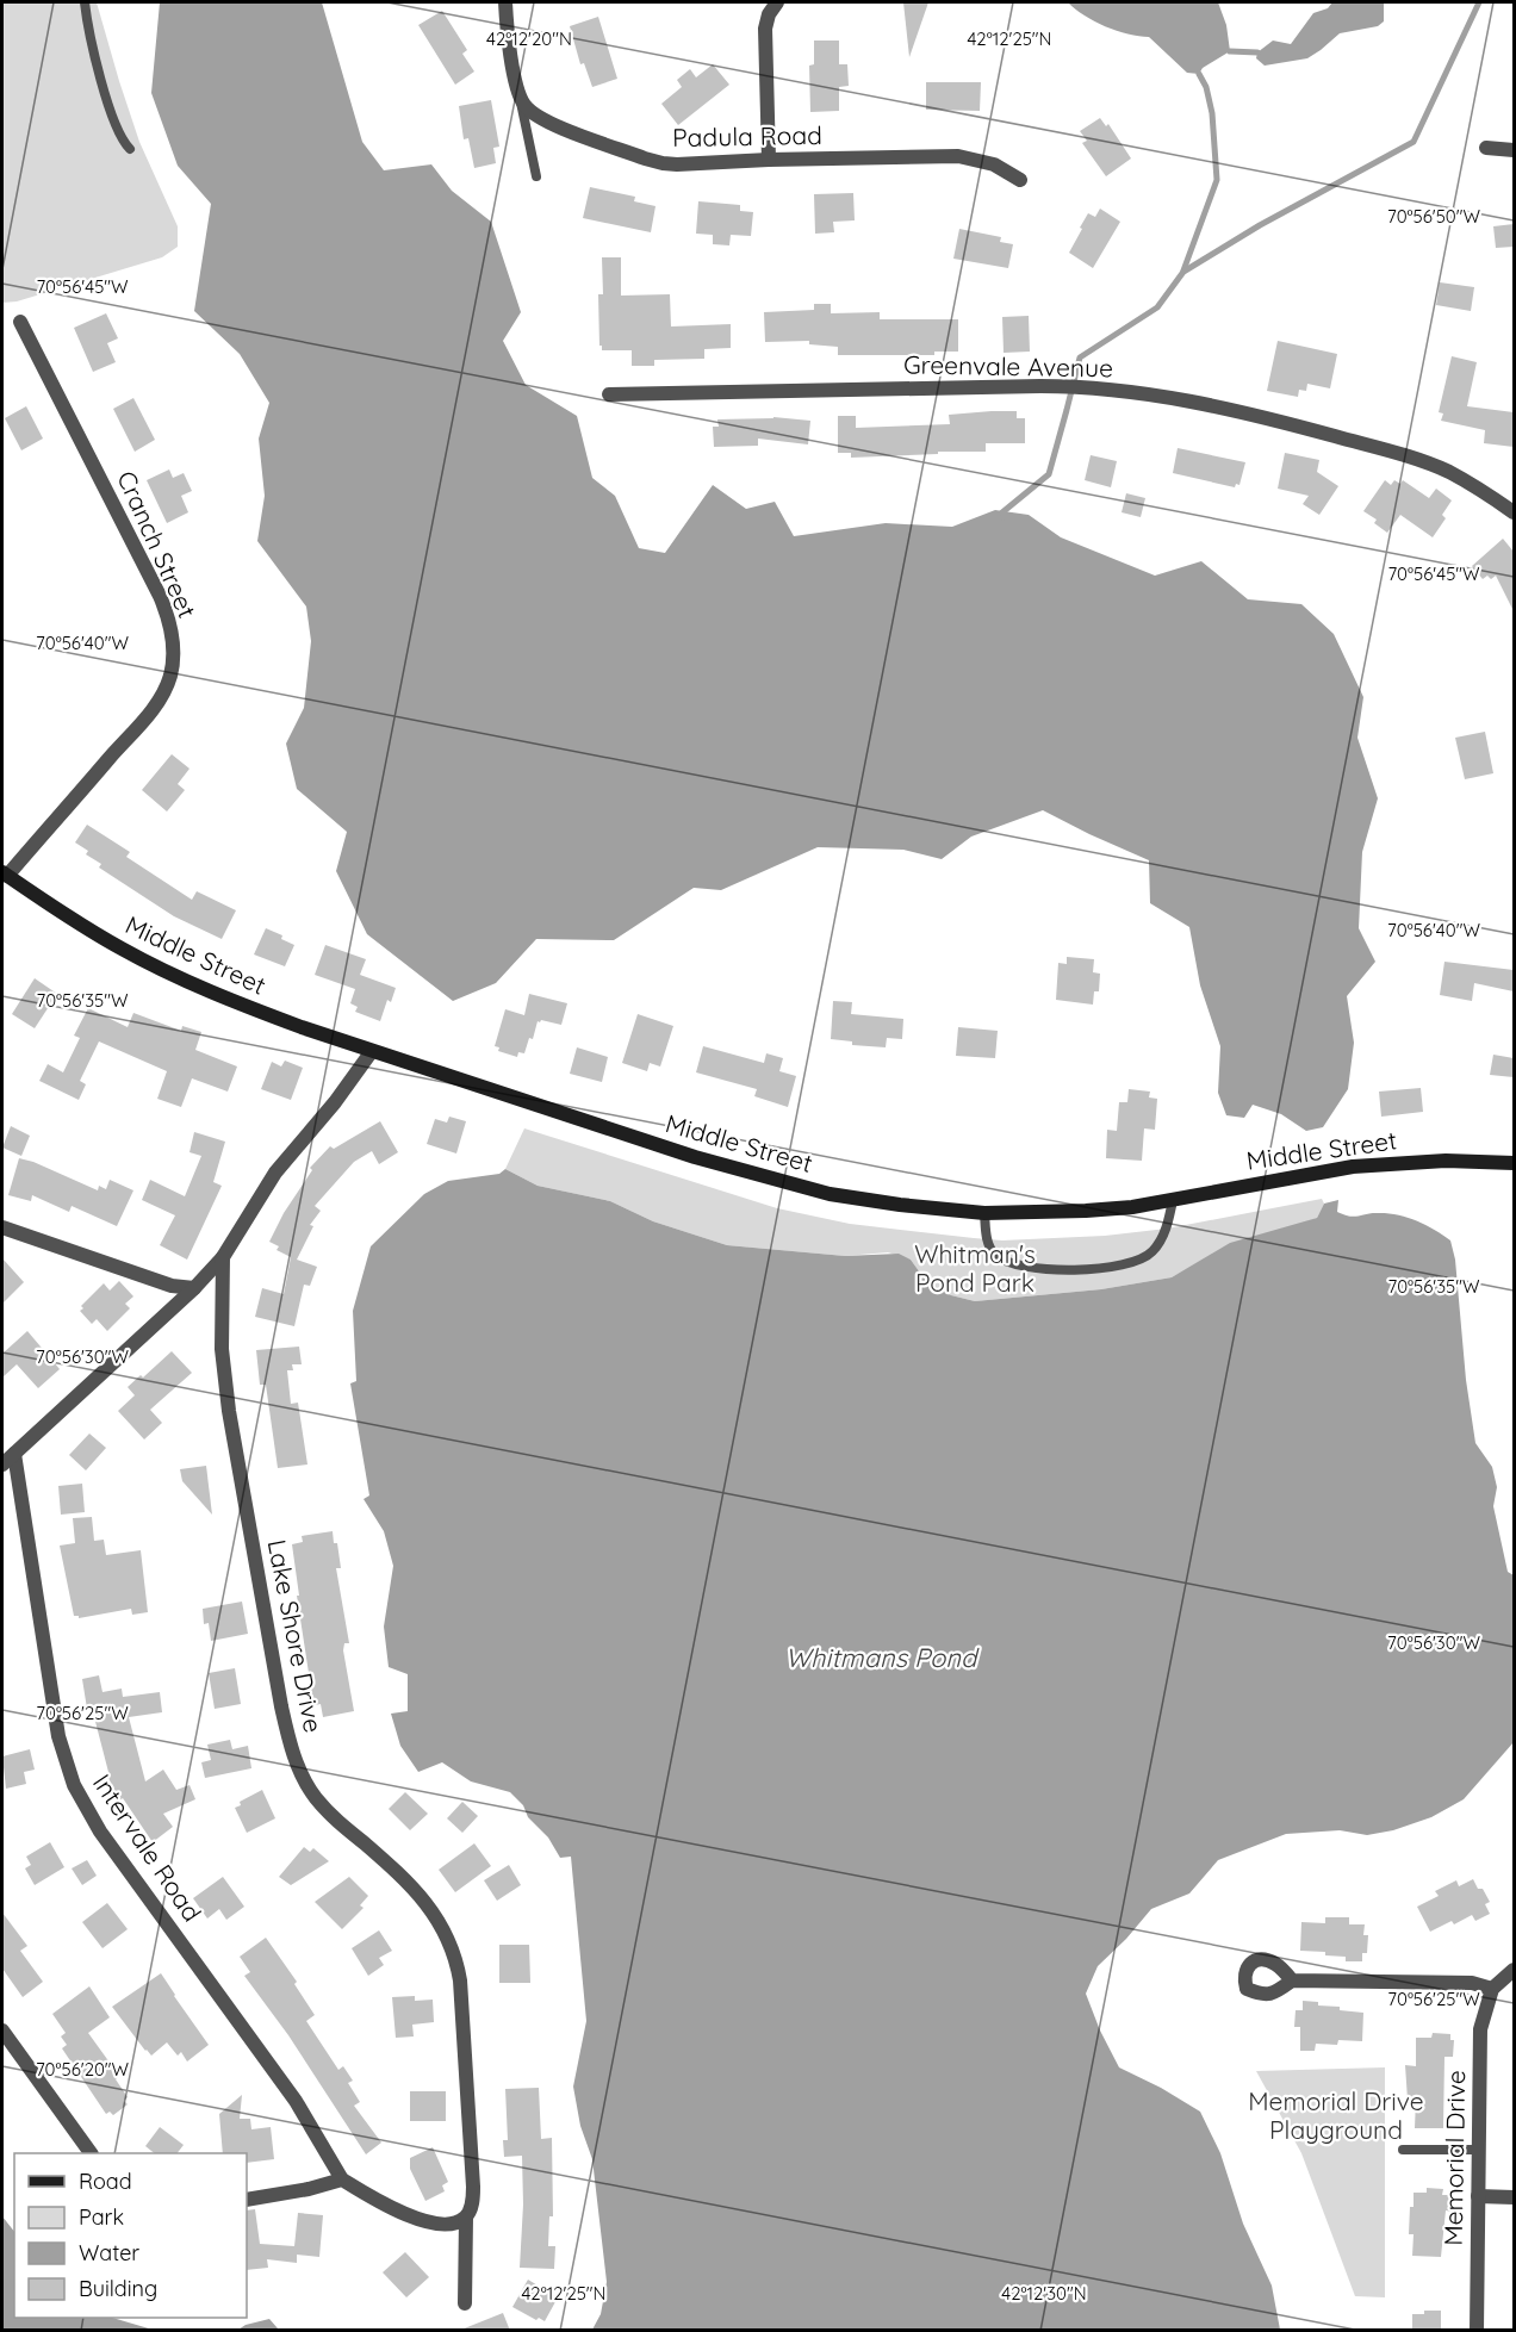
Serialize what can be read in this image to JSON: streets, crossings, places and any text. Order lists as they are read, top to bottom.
{
  "streets": {
    "main road": ["Middle Street"],
    "street": [
      "Padula Road",
      "Greenvale Avenue",
      "Cranch Street",
      "Lake Shore Drive",
      "Intervale Road",
      "Memorial Drive"
    ]
  },
  "crossings": [
    ["Cranch Street", "Middle Street"]
  ],
  "water": ["Whitmans Pond"],
  "parks": ["Whitman's Pond Park", "Memorial Drive Playground"],
  "legend": [
    "Road",
    "Park",
    "Water",
    "Building"
  ],
  "coordinates": [
    "42°12'20\"N",
    "42°12'25\"N",
    "70°56'50\"W",
    "70°56'45\"W",
    "70°56'40\"W",
    "70°56'35\"W",
    "70°56'30\"W",
    "70°56'25\"W",
    "70°56'20\"W",
    "42°12'30\"N"
  ]
}
